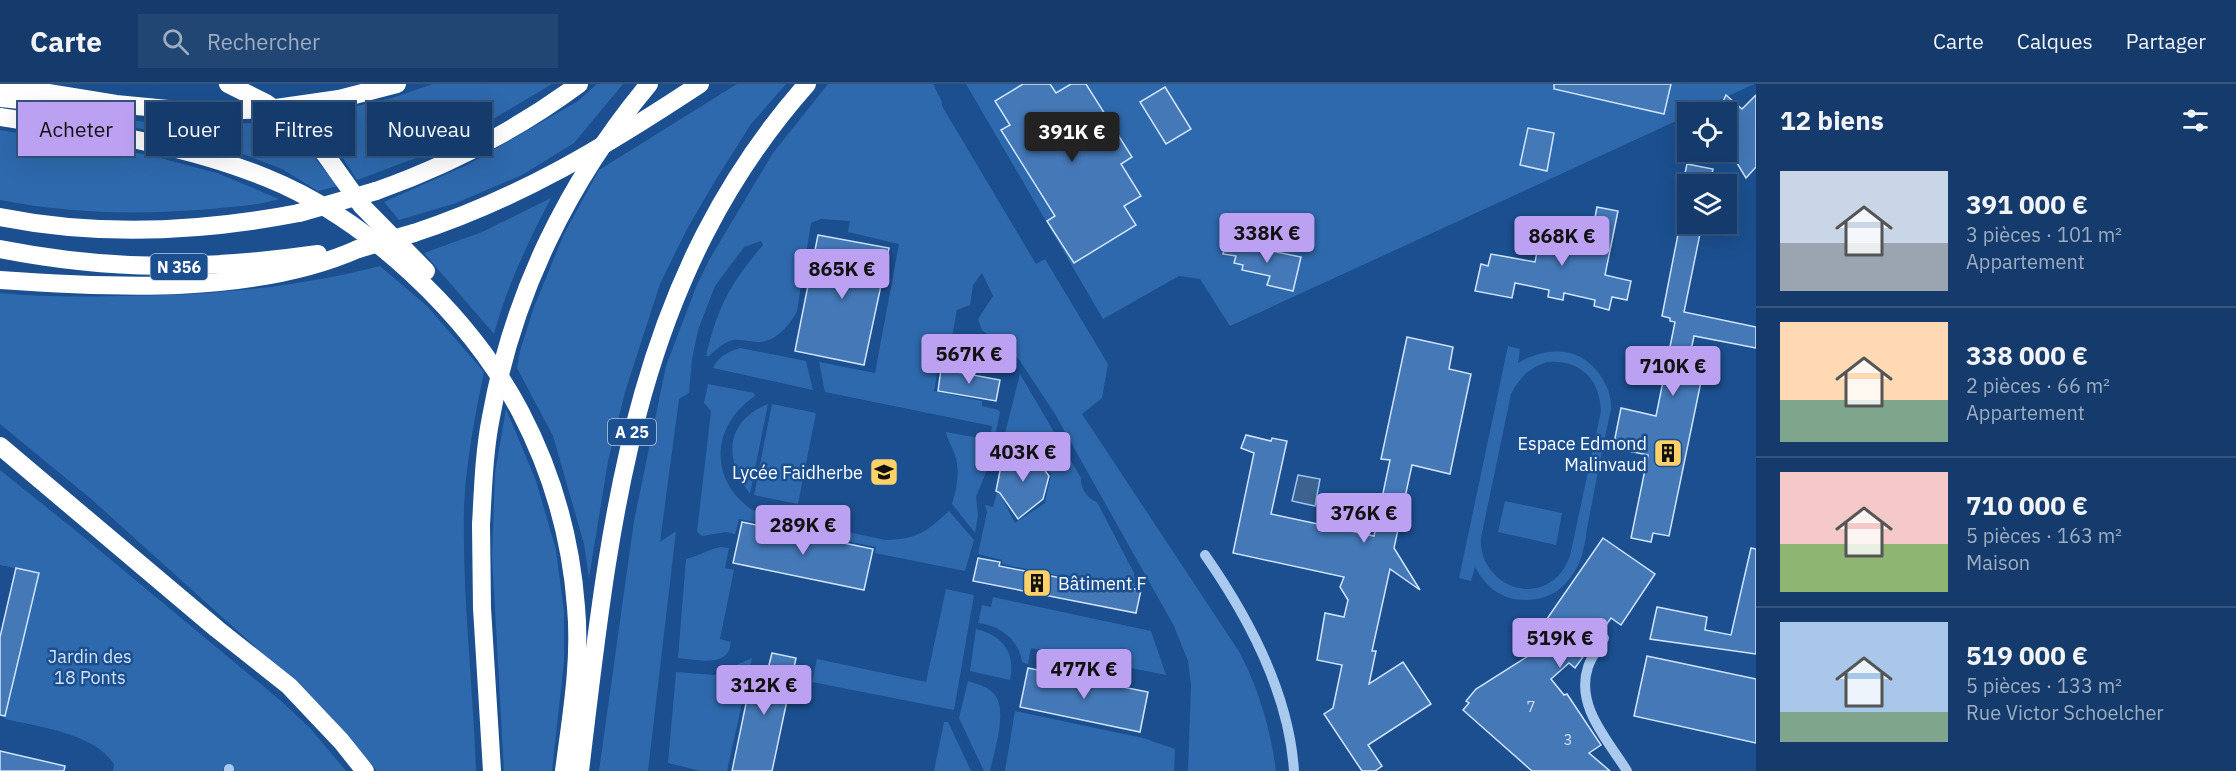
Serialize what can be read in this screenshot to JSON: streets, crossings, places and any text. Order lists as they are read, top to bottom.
{
  "streets": {
    "highway": ["N 356", "A 25"]
  },
  "parks": ["Jardin des 18 Ponts"],
  "places": {
    "building": ["Espace Edmond Malinvaud", "Bâtiment F"],
    "school or university": ["Lycée Faidherbe"]
  },
  "house_numbers": ["7", "3"],
  "page": {
    "header": "Carte",
    "search": "Rechercher",
    "nav": ["Carte", "Calques", "Partager"],
    "heading": "12 biens",
    "chip": [
      "Acheter",
      "Louer",
      "Filtres",
      "Nouveau"
    ],
    "price": [
      "391K €",
      "338K €",
      "868K €",
      "865K €",
      "567K €",
      "710K €",
      "403K €",
      "376K €",
      "289K €",
      "519K €",
      "477K €",
      "312K €"
    ],
    "list": [
      {
        "name": "391 000 €",
        "note": "3 pièces · 101 m² · Appartement"
      },
      {
        "name": "338 000 €",
        "note": "2 pièces · 66 m² · Appartement"
      },
      {
        "name": "710 000 €",
        "note": "5 pièces · 163 m² · Maison"
      },
      {
        "name": "519 000 €",
        "note": "5 pièces · 133 m² · Rue Victor Schoelcher"
      }
    ]
  }
}
